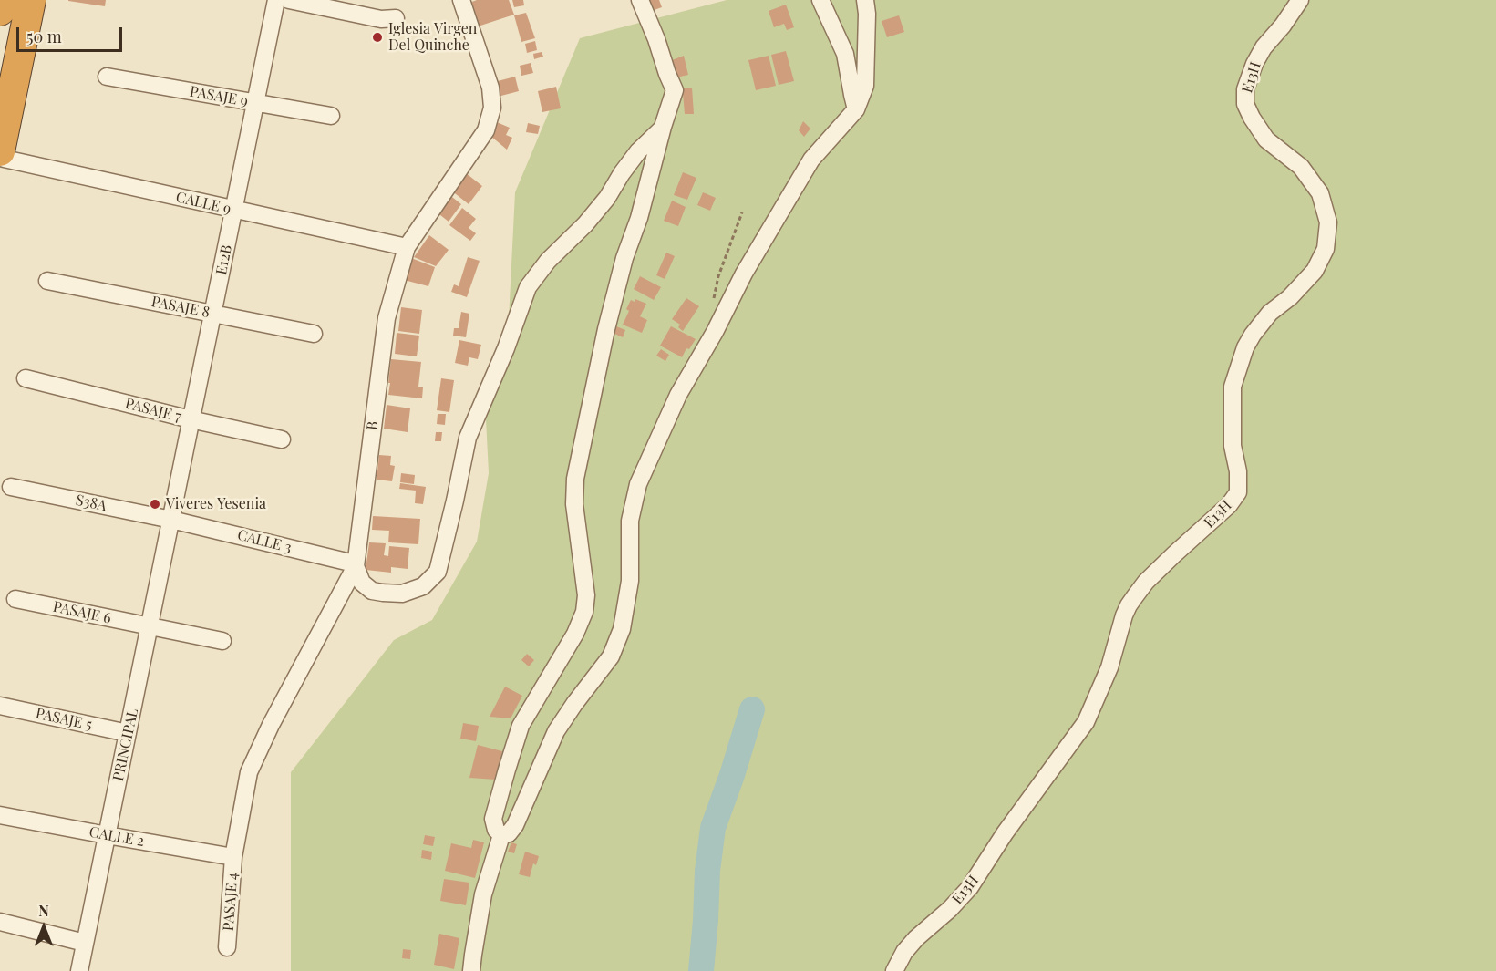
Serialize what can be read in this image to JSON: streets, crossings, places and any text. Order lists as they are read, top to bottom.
{
  "streets": {
    "street": [
      "E13H",
      "PASAJE 9",
      "CALLE 9",
      "E12B",
      "PASAJE 8",
      "PASAJE 7",
      "B",
      "S38A",
      "CALLE 3",
      "PASAJE 6",
      "PASAJE 5",
      "PRINCIPAL",
      "CALLE 2",
      "PASAJE 4"
    ]
  },
  "crossings": [
    ["PASAJE 9", "E12B"],
    ["CALLE 9", "E12B"],
    ["CALLE 9", "B"],
    ["E12B", "PASAJE 8"],
    ["E12B", "PASAJE 7"],
    ["E12B", "S38A"],
    ["E12B", "CALLE 3"],
    ["E12B", "PRINCIPAL"],
    ["B", "CALLE 3"],
    ["B", "CALLE 2"],
    ["B", "PASAJE 4"],
    ["S38A", "CALLE 3"],
    ["S38A", "PRINCIPAL"],
    ["CALLE 3", "PRINCIPAL"],
    ["PASAJE 6", "PRINCIPAL"],
    ["PASAJE 5", "PRINCIPAL"],
    ["PRINCIPAL", "CALLE 2"],
    ["CALLE 2", "PASAJE 4"]
  ],
  "places": ["Iglesia Virgen Del Quinche", "Viveres Yesenia"],
  "scale_bar": "50 m",
  "north": "top"
}
